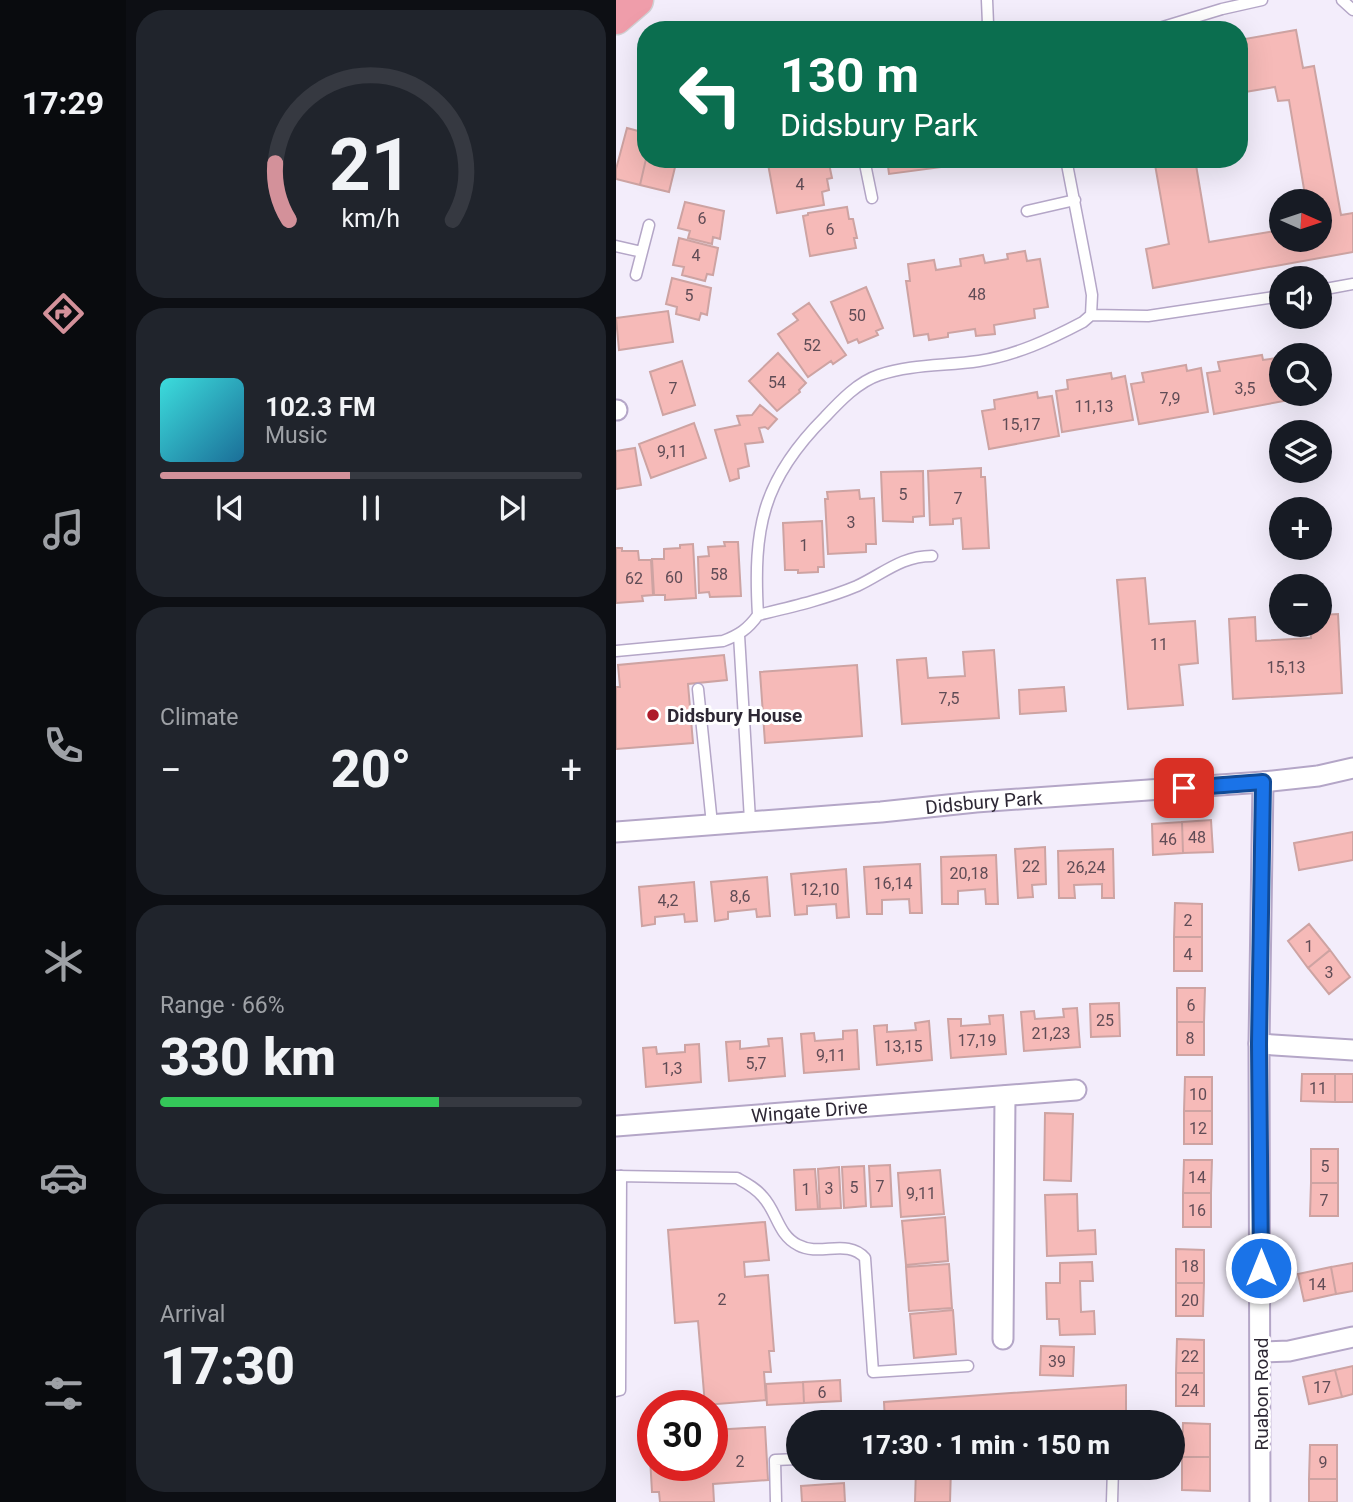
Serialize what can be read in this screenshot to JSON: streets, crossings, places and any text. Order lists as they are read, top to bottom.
{
  "streets": {
    "street": ["Didsbury Park", "Wingate Drive", "Ruabon Road"]
  },
  "crossings": [
    ["Didsbury Park", "Ruabon Road"]
  ],
  "places": ["Didsbury House"],
  "house_numbers": [
    "4",
    "6",
    "6",
    "4",
    "48",
    "5",
    "50",
    "52",
    "54",
    "7",
    "3,5",
    "7,9",
    "11,13",
    "15,17",
    "9,11",
    "5",
    "7",
    "3",
    "1",
    "58",
    "60",
    "62",
    "11",
    "15,13",
    "7,5",
    "48",
    "46",
    "22",
    "26,24",
    "20,18",
    "16,14",
    "12,10",
    "8,6",
    "4,2",
    "2",
    "1",
    "4",
    "3",
    "6",
    "25",
    "21,23",
    "8",
    "17,19",
    "13,15",
    "9,11",
    "5,7",
    "1,3",
    "11",
    "10",
    "12",
    "5",
    "14",
    "7",
    "5",
    "3",
    "1",
    "9,11",
    "7",
    "16",
    "18",
    "14",
    "2",
    "20",
    "22",
    "39",
    "17",
    "24",
    "6",
    "2",
    "9"
  ],
  "north": "right",
  "page": {
    "tabs": "17:29",
    "turn": ["130 m", "Didsbury Park"],
    "map_buttons": ["+", "−"],
    "song": ["102.3 FM", "Music"],
    "tile": [
      "Climate",
      ["Range · 66%", "330 km"],
      ["Arrival", "17:30"]
    ],
    "heat": ["−", "20°", "+"],
    "limit": "30",
    "trip": "17:30 · 1 min · 150 m",
    "gauge": ["21", "km/h"]
  }
}
